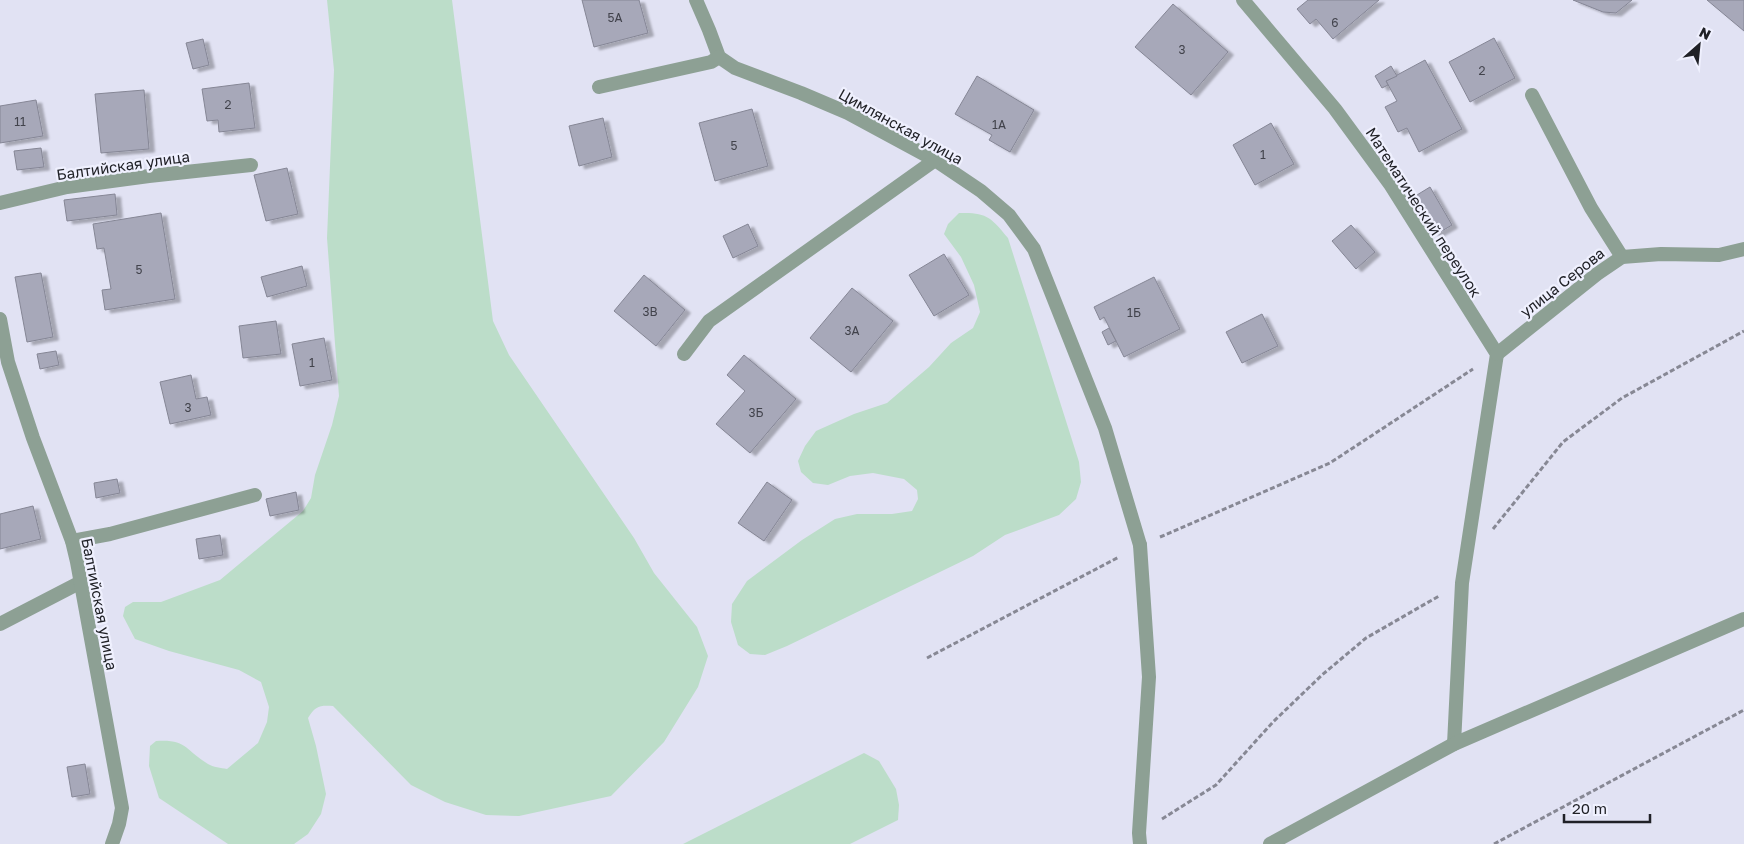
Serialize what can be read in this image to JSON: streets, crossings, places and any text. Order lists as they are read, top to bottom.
{
  "streets": {
    "street": [
      "Цимлянская улица",
      "Балтийская улица",
      "Математический переулок",
      "улица Серова"
    ]
  },
  "crossings": [
    ["Математический переулок", "улица Серова"]
  ],
  "house_numbers": [
    "5А",
    "6",
    "3",
    "2",
    "2",
    "11",
    "1А",
    "5",
    "1",
    "5",
    "3В",
    "1Б",
    "3А",
    "1",
    "3",
    "3Б"
  ],
  "scale_bar": "20 m",
  "north": "top right"
}
